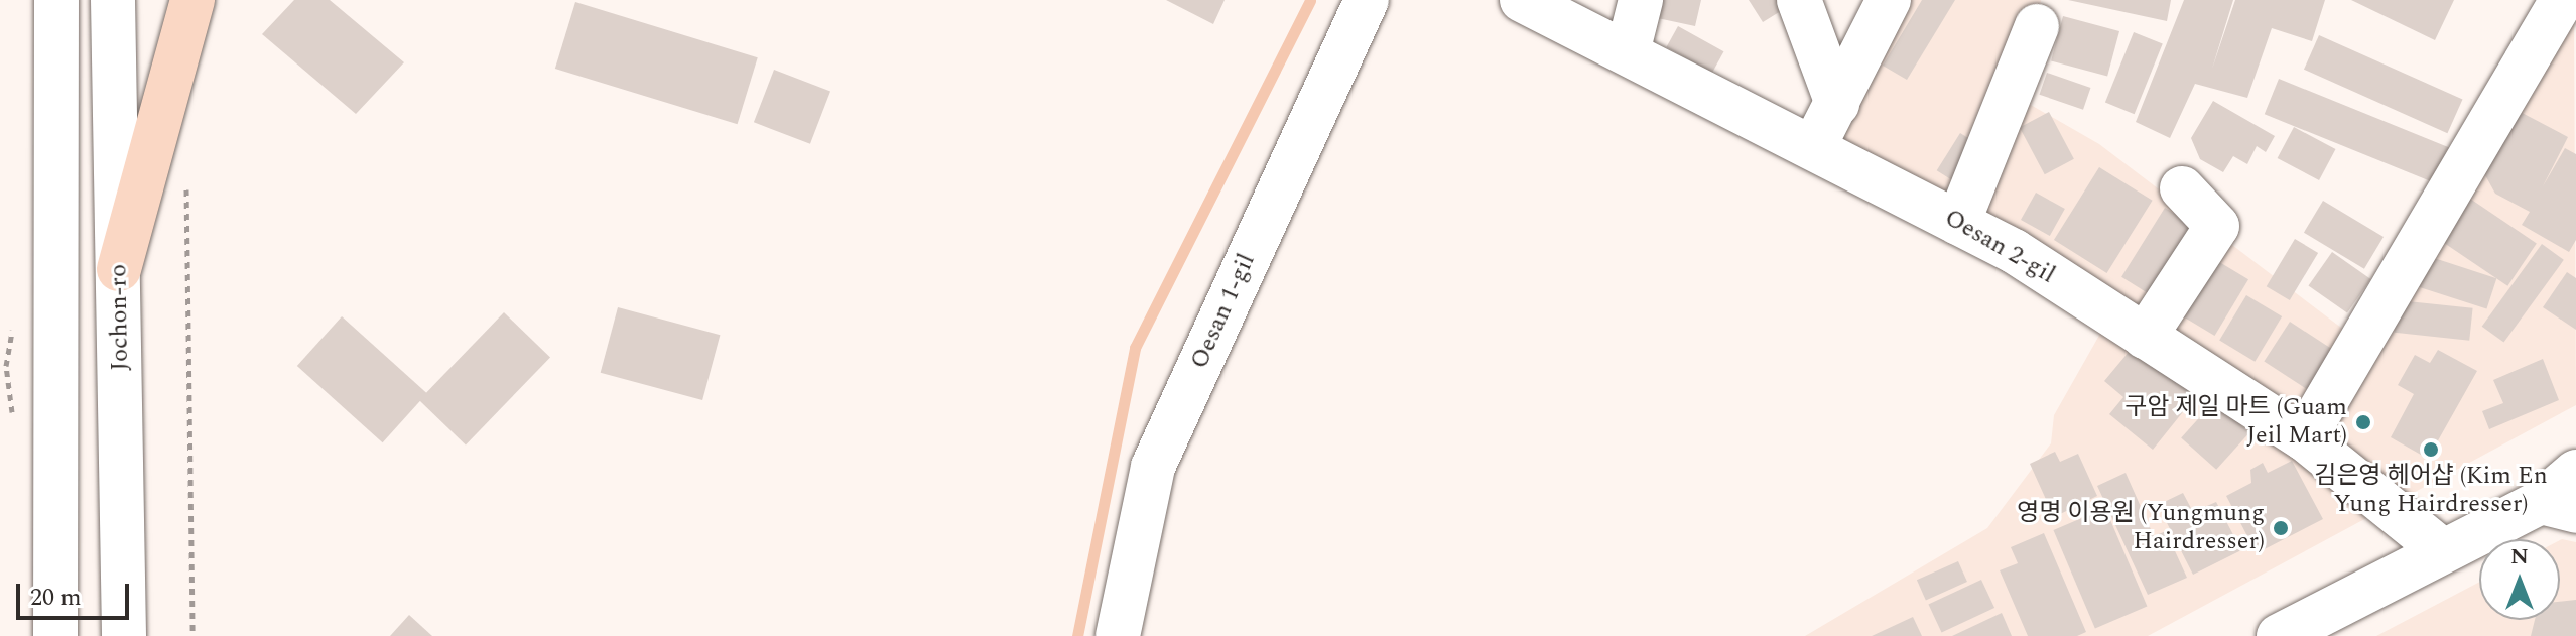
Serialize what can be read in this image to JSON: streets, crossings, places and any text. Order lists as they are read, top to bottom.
{
  "streets": {
    "street": ["Oesan 2-gil", "Oesan 1-gil", "Jochon-ro"]
  },
  "places": ["구암 제일 마트 (Guam Jeil Mart)", "김은영 헤어샵 (Kim En Yung Hairdresser)", "영명 이용원 (Yungmung Hairdresser)"],
  "scale_bar": "20 m",
  "north": "top"
}
